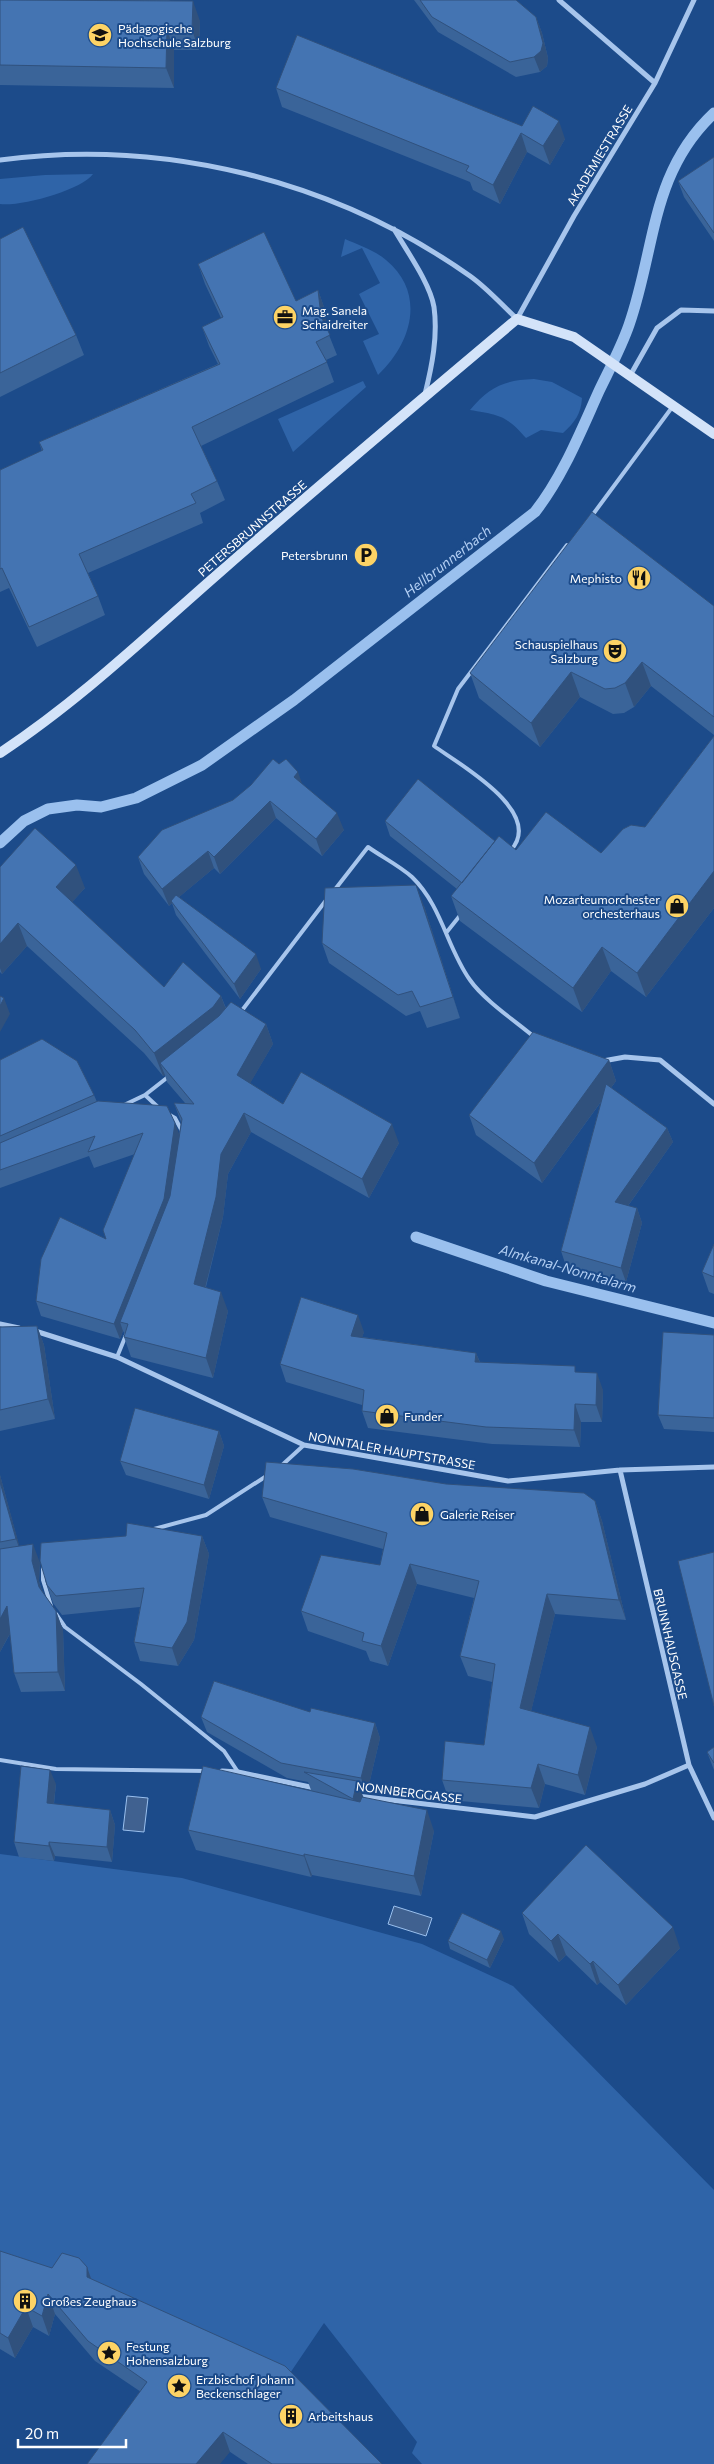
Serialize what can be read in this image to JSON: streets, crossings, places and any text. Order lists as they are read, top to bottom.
{
  "streets": {
    "main road": ["PETERSBRUNNSTRASSE"],
    "street": [
      "AKADEMIESTRASSE",
      "NONNTALER HAUPTSTRASSE",
      "BRUNNHAUSGASSE",
      "NONNBERGGASSE"
    ]
  },
  "crossings": [
    ["AKADEMIESTRASSE", "PETERSBRUNNSTRASSE"],
    ["NONNTALER HAUPTSTRASSE", "BRUNNHAUSGASSE"],
    ["BRUNNHAUSGASSE", "NONNBERGGASSE"]
  ],
  "water": ["Hellbrunnerbach", "Almkanal-Nonntalarm"],
  "places": {
    "school or university": ["Pädagogische Hochschule Salzburg"],
    "office": ["Mag. Sanela Schaidreiter"],
    "parking": ["Petersbrunn"],
    "restaurant": ["Mephisto"],
    "theatre": ["Schauspielhaus Salzburg"],
    "shop": ["Mozarteumorchester orchesterhaus", "Funder", "Galerie Reiser"],
    "building": ["Großes Zeughaus", "Arbeitshaus"],
    "place": ["Festung Hohensalzburg", "Erzbischof Johann Beckenschlager"]
  },
  "scale_bar": "20 m"
}
